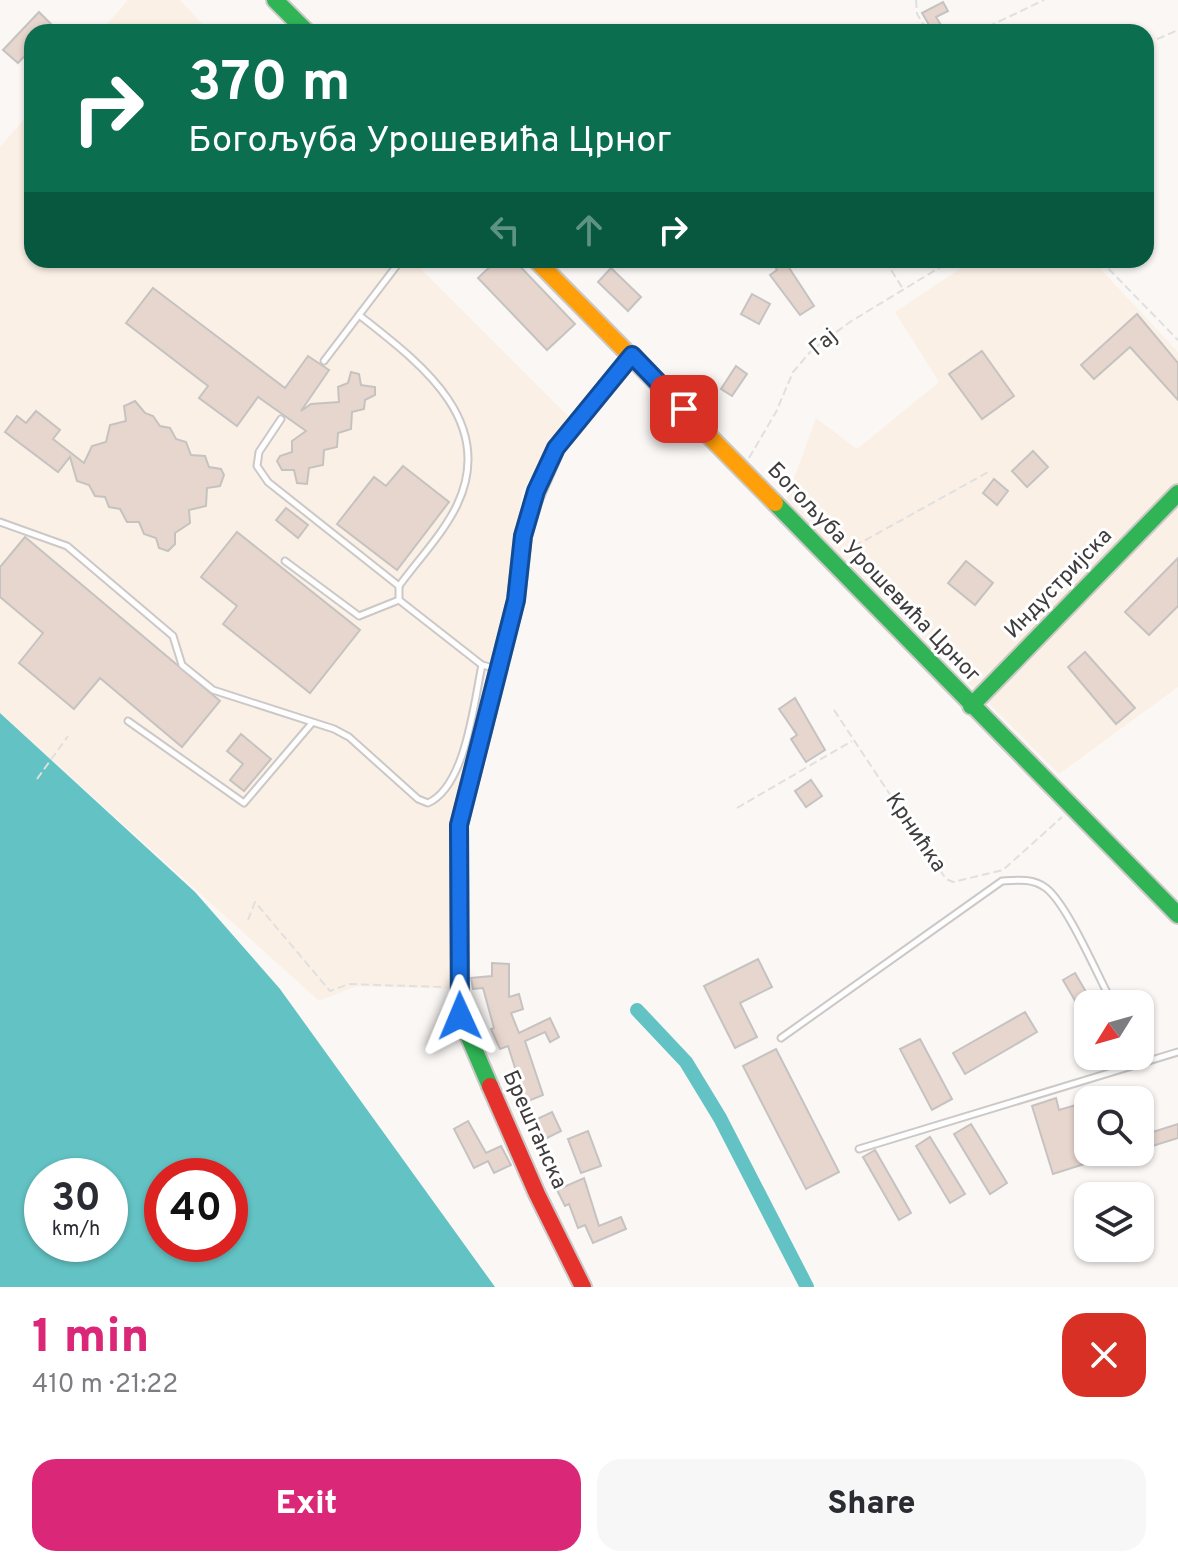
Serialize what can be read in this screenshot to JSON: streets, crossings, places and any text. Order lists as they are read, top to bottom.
{
  "streets": {
    "street": ["Богољуба Урошевића Црног", "Индустријска", "Брештанска"],
    "path": ["Гај", "Крнићка"]
  },
  "crossings": [
    ["Гај", "Богољуба Урошевића Црног"],
    ["Богољуба Урошевића Црног", "Индустријска"],
    ["Богољуба Урошевића Црног", "Крнићка"],
    ["Богољуба Урошевића Црног", "Брештанска"]
  ],
  "north": "bottom left",
  "page": {
    "turn": ["370 m", "Богољуба Урошевића Црног"],
    "speed": "30 km/h",
    "limit": "40",
    "heading": ["1 min", "410 m · 21:22"],
    "buttons": ["Exit", "Share"]
  }
}
